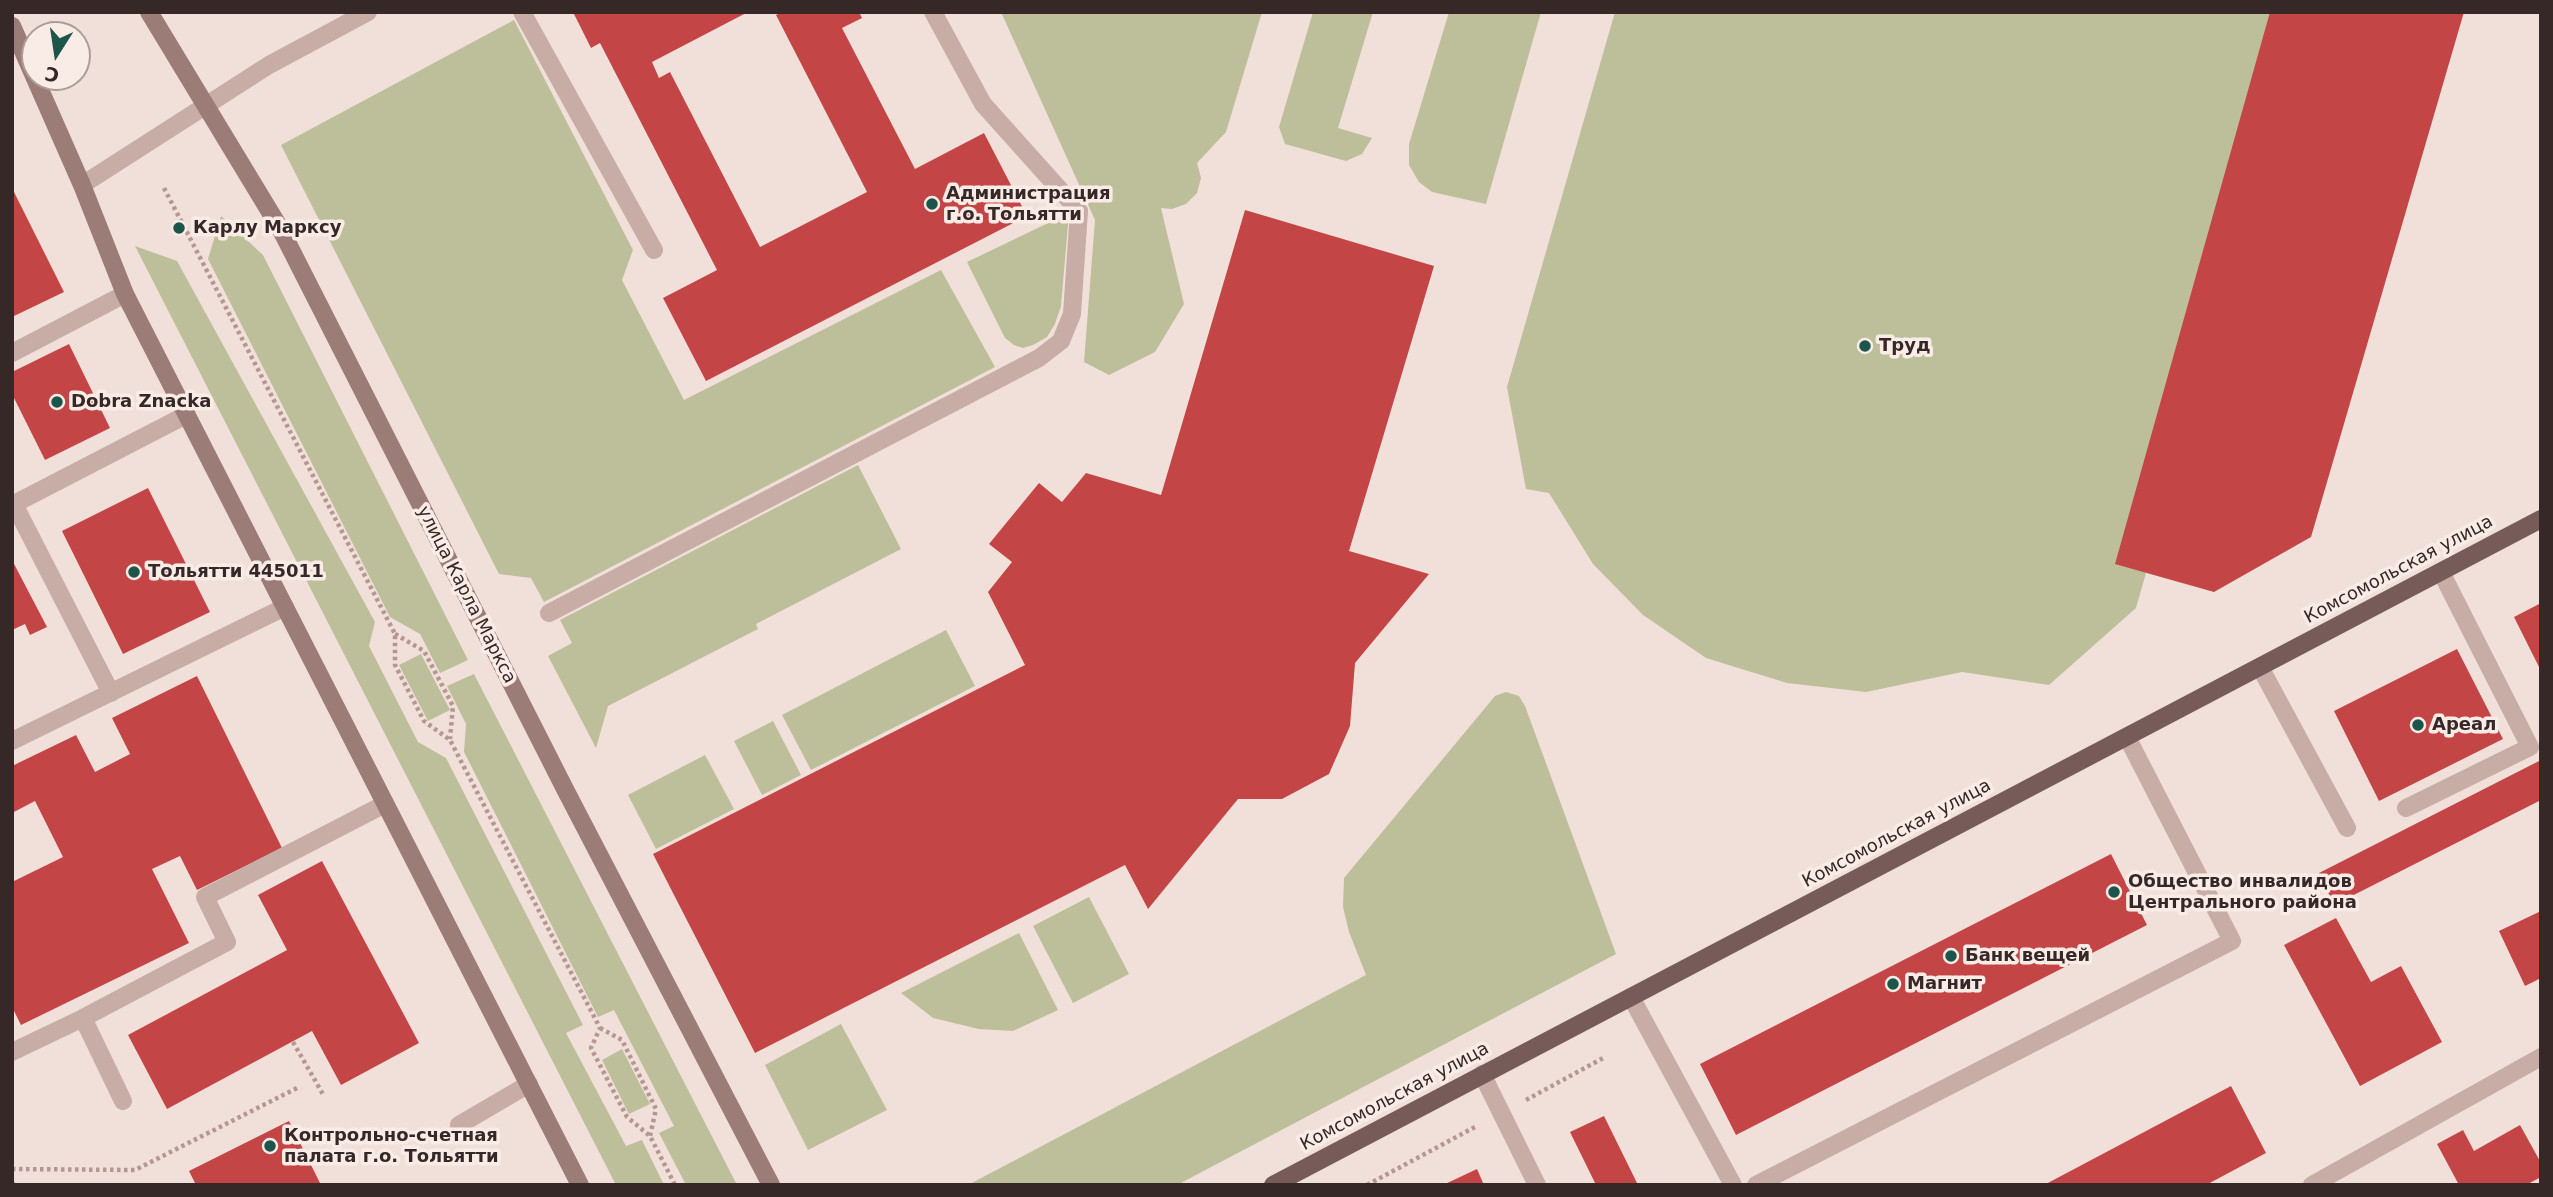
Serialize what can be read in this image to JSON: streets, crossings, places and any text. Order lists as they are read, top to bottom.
{
  "streets": {
    "main road": ["Комсомольская улица", "улица Карла Маркса"]
  },
  "places": [
    "Администрация г.о. Тольятти",
    "Карлу Марксу",
    "Труд",
    "Dobra Znacka",
    "Тольятти 445011",
    "Ареал",
    "Общество инвалидов Центрального района",
    "Банк вещей",
    "Магнит",
    "Контрольно-счетная палата г.о. Тольятти"
  ],
  "north": "bottom"
}
